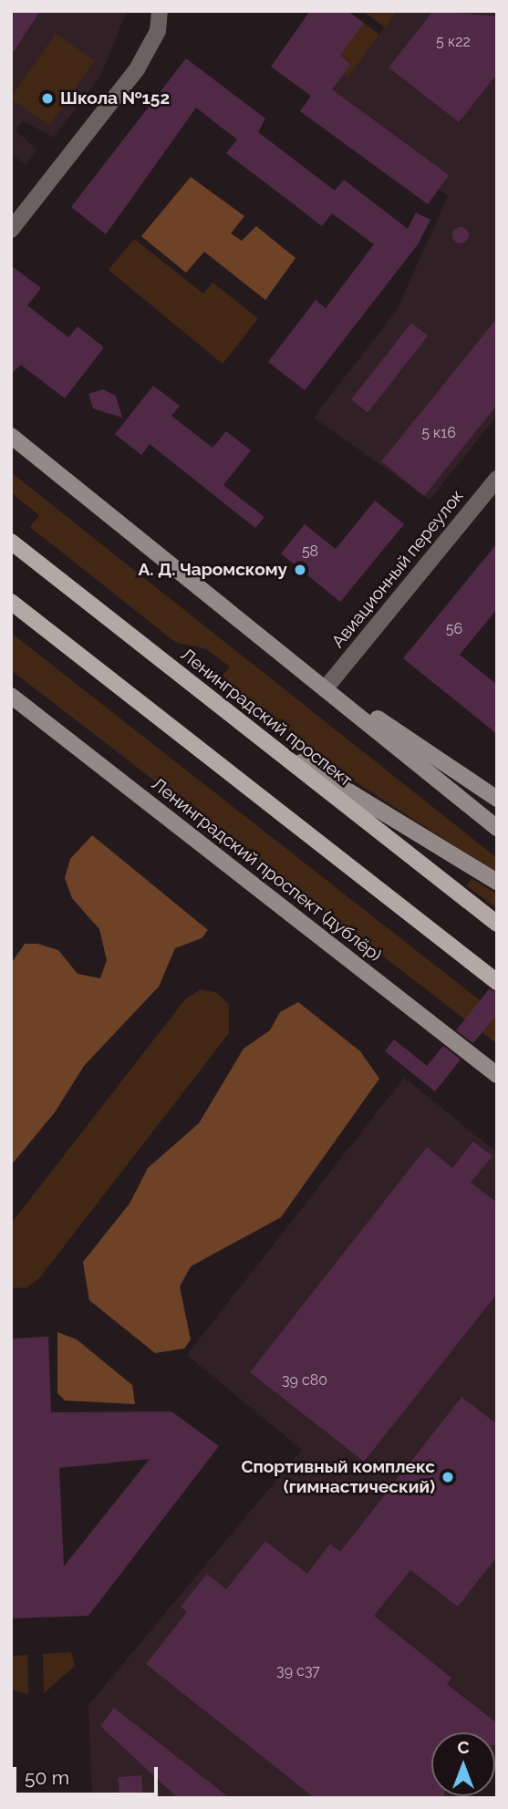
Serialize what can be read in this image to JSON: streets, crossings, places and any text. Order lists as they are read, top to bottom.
{
  "streets": {
    "main road": ["Ленинградский проспект", "Ленинградский проспект (дублёр)"],
    "street": ["Авиационный переулок"]
  },
  "places": ["Школа №152", "А. Д. Чаромскому", "Спортивный комплекс (гимнастический)"],
  "house_numbers": [
    "5 к22",
    "5 к16",
    "58",
    "56",
    "39 с80",
    "39 с37"
  ],
  "scale_bar": "50 m",
  "north": "top"
}
